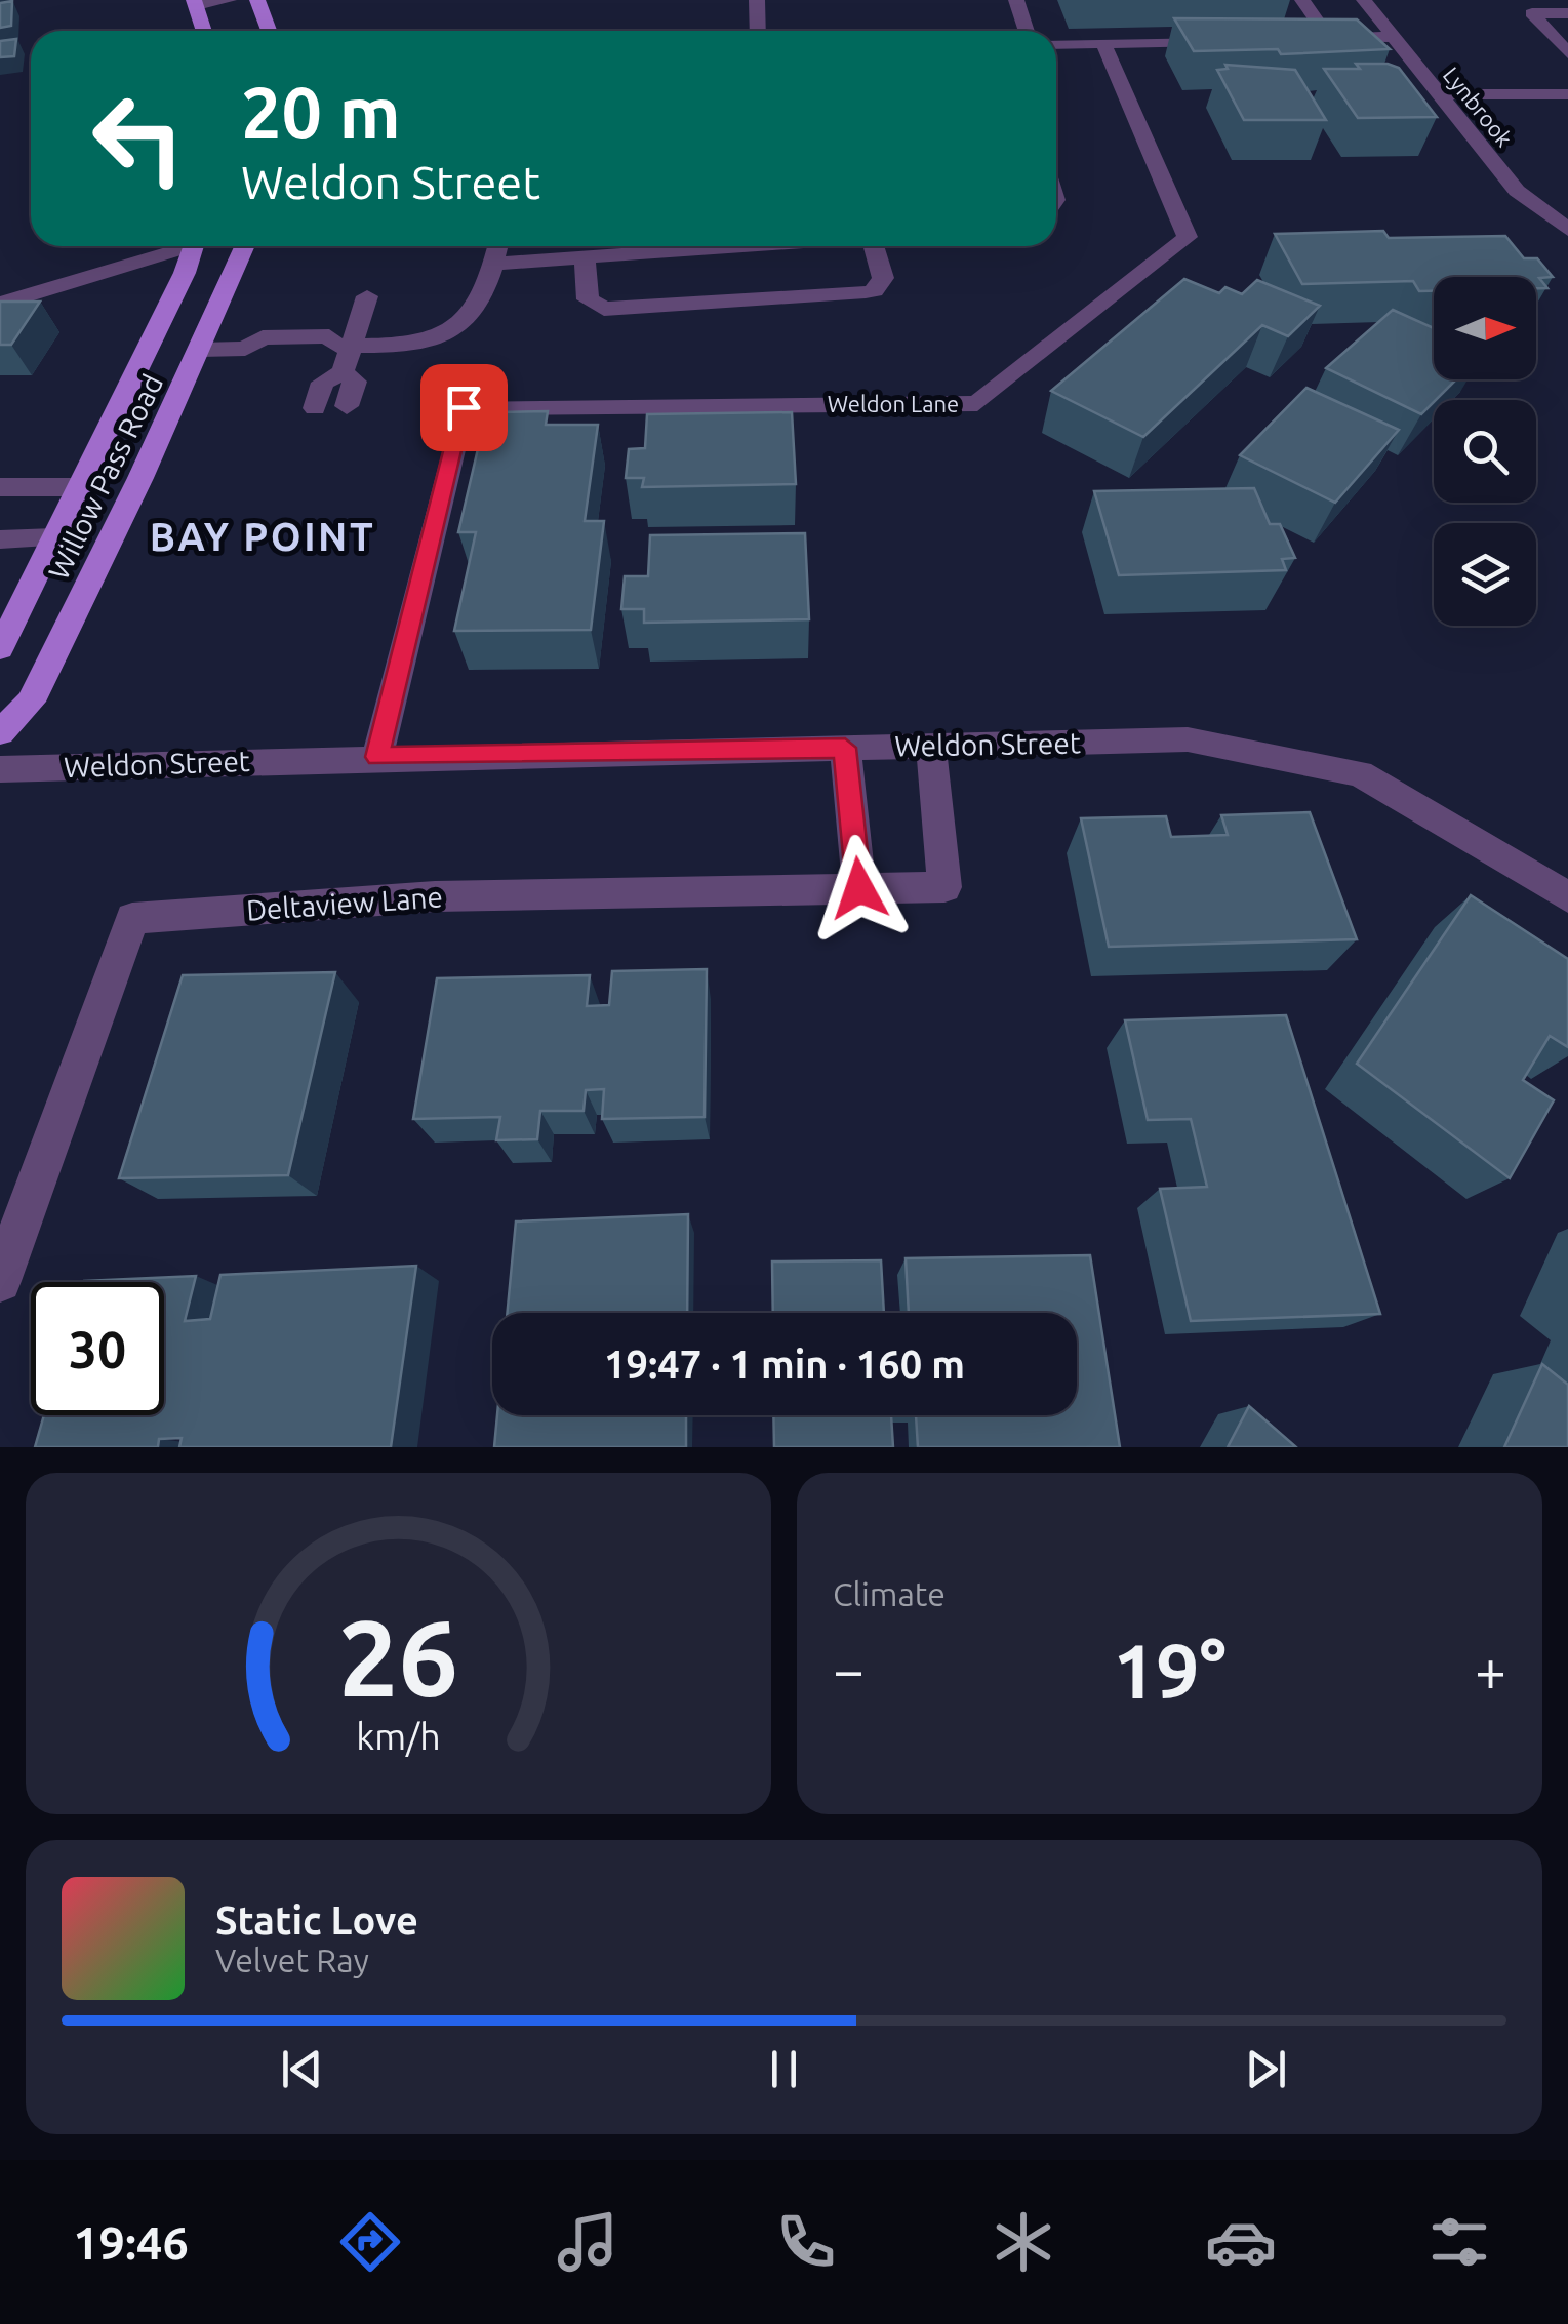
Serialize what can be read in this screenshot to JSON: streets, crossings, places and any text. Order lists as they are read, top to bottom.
{
  "streets": {
    "main road": ["Willow Pass Road"],
    "street": [
      "Lynbrook",
      "Weldon Lane",
      "Weldon Street",
      "Deltaview Lane"
    ]
  },
  "crossings": [
    ["Weldon Lane", "Weldon Street"],
    ["Weldon Street", "Deltaview Lane"]
  ],
  "districts": ["BAY POINT"],
  "north": "right",
  "page": {
    "turn": ["20 m", "Weldon Street"],
    "limit": "30",
    "trip": "19:47 · 1 min · 160 m",
    "tile": "Climate",
    "heat": ["−", "19°", "+"],
    "song": ["Static Love", "Velvet Ray"],
    "tabs": "19:46",
    "gauge": ["26", "km/h"]
  }
}
